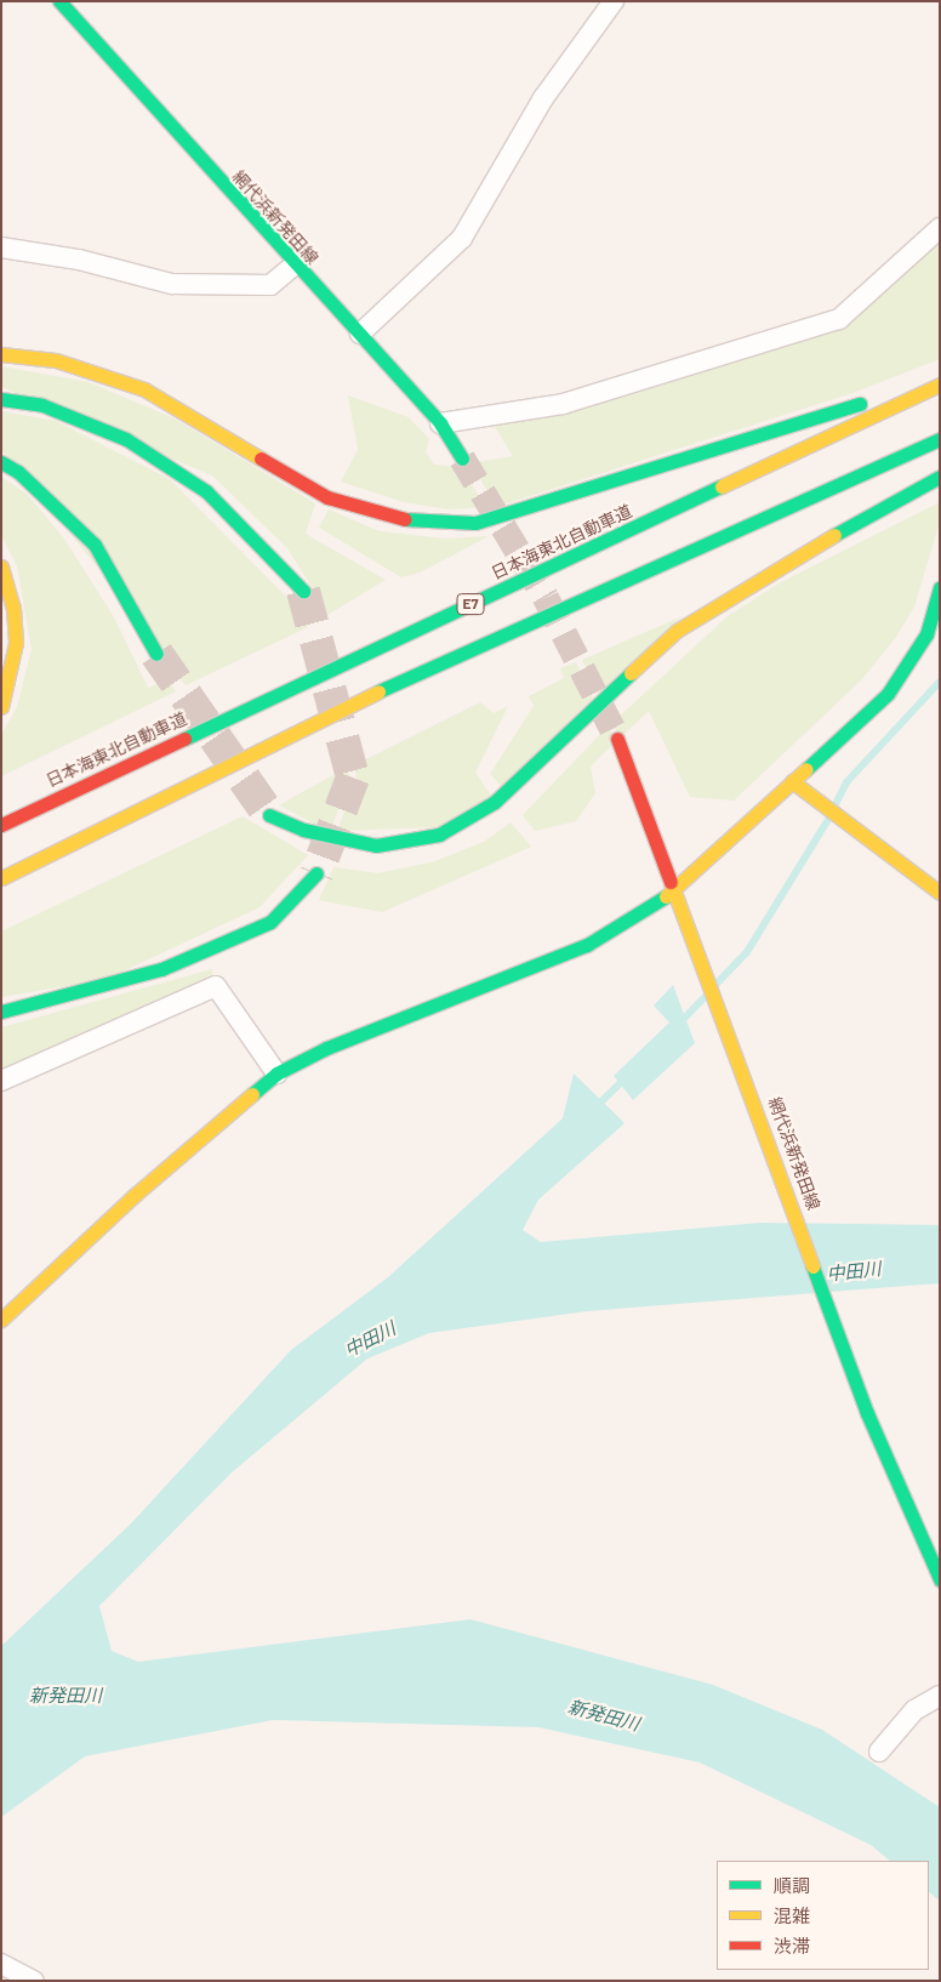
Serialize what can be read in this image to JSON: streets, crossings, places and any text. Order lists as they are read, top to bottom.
{
  "streets": {
    "main road": ["網代浜新発田線", "日本海東北自動車道", "E7"]
  },
  "water": ["中田川", "新発田川"],
  "legend": ["順調", "混雑", "渋滞"]
}
